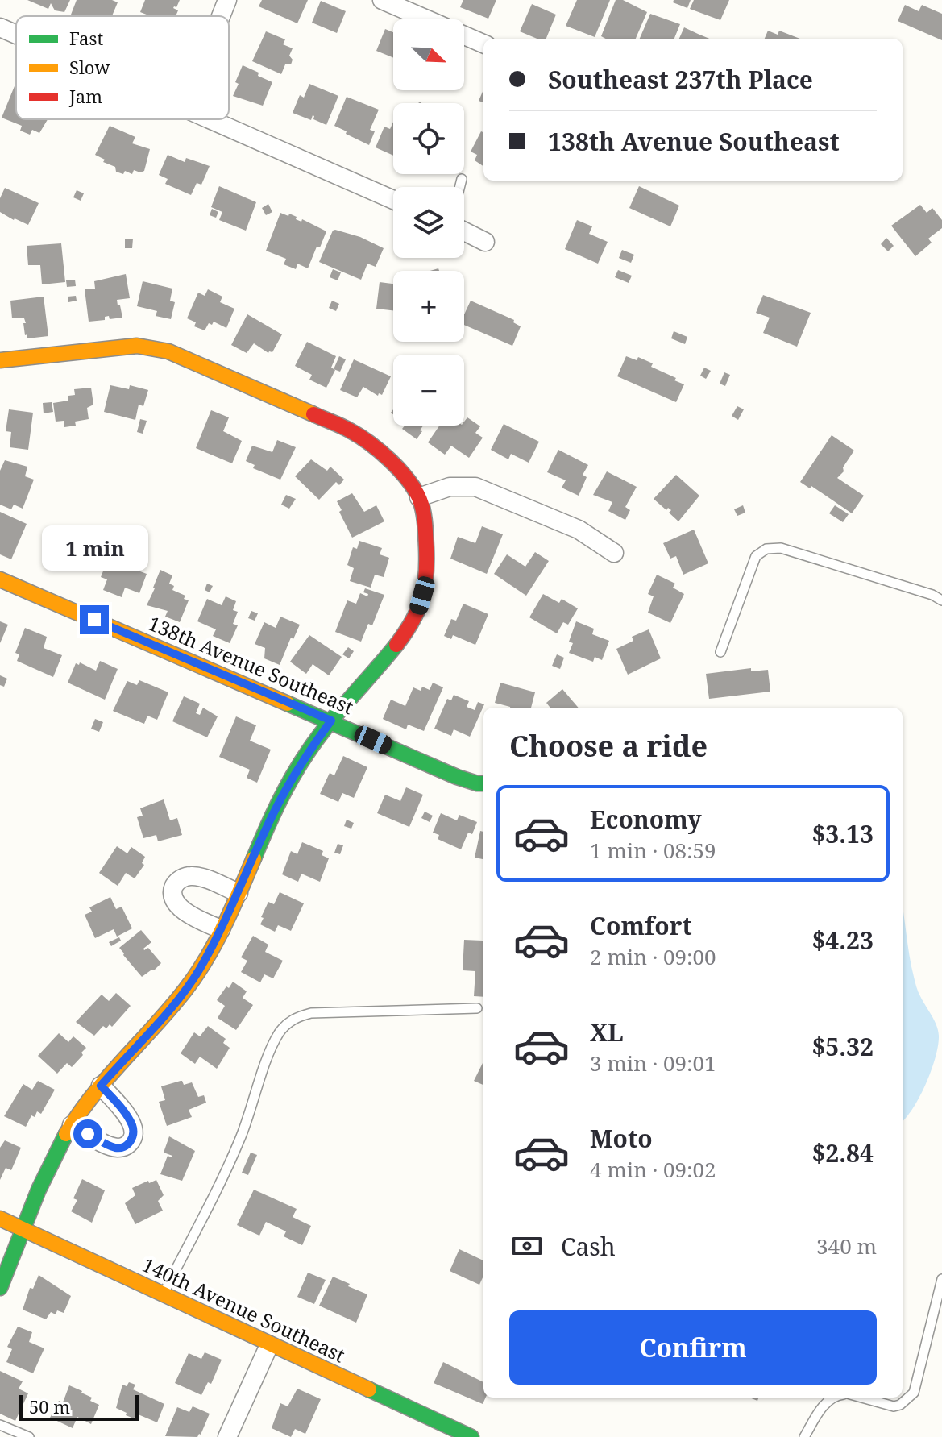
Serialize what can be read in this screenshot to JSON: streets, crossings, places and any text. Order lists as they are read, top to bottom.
{
  "streets": {
    "street": ["138th Avenue Southeast", "140th Avenue Southeast"]
  },
  "legend": ["Fast", "Slow", "Jam"],
  "scale_bar": "50 m",
  "north": "bottom right",
  "page": {
    "map_buttons": ["+", "−"],
    "banner": ["Southeast 237th Place", "138th Avenue Southeast"],
    "bubble": "1 min",
    "heading": "Choose a ride",
    "list": [
      {
        "name": "Economy",
        "note": "1 min · 08:59",
        "value": "$3.13"
      },
      {
        "name": "Comfort",
        "note": "2 min · 09:00",
        "value": "$4.23"
      },
      {
        "name": "XL",
        "note": "3 min · 09:01",
        "value": "$5.32"
      },
      {
        "name": "Moto",
        "note": "4 min · 09:02",
        "value": "$2.84"
      }
    ],
    "pay": ["Cash", "340 m"],
    "buttons": "Confirm",
    "scale": "50 m"
  }
}
